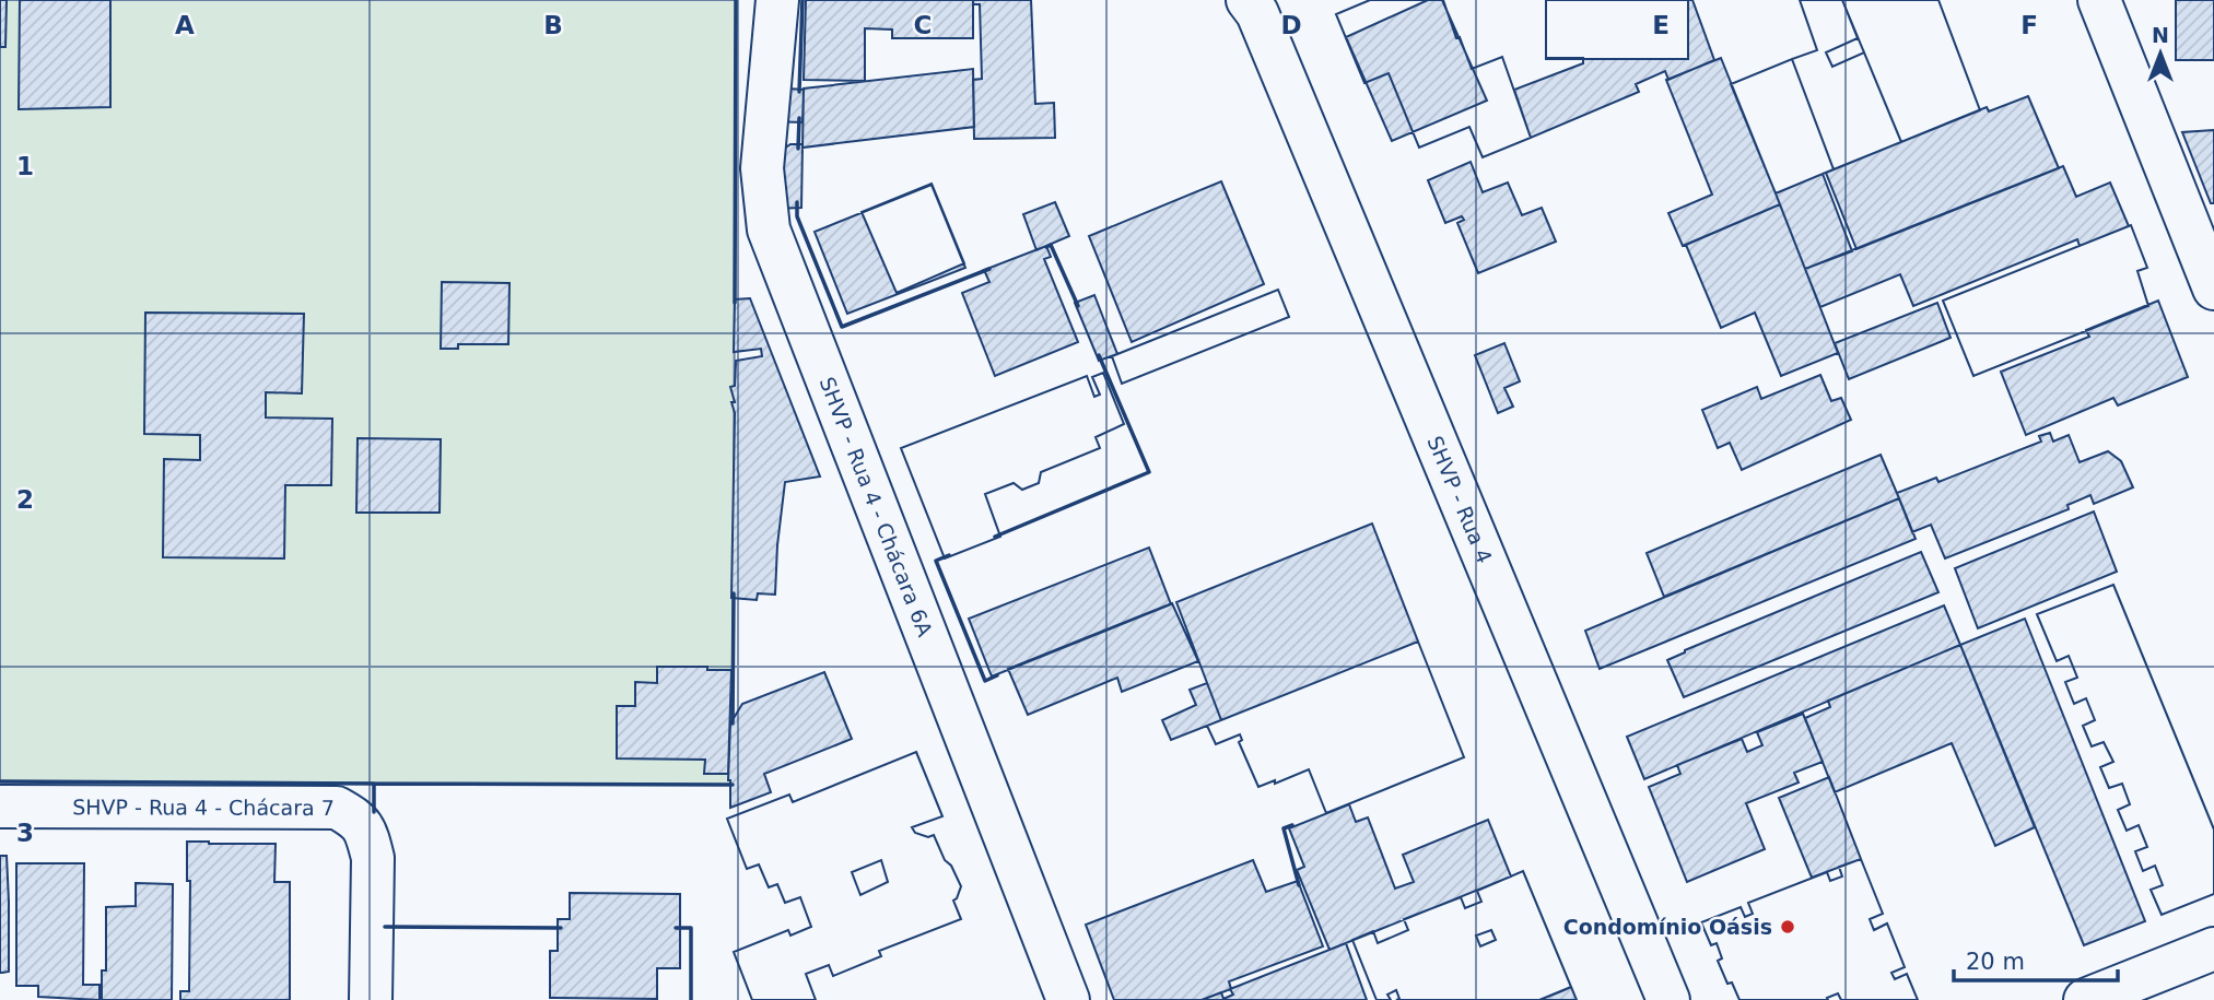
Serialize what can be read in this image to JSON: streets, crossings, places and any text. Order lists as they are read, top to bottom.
{
  "streets": {
    "street": ["SHVP - Rua 4", "SHVP - Rua 4 - Chácara 6A", "SHVP - Rua 4 - Chácara 7"]
  },
  "places": ["Condomínio Oásis"],
  "scale_bar": "20 m",
  "north": "top",
  "grid": {
    "columns": [
      "A",
      "B",
      "C",
      "D",
      "E",
      "F"
    ],
    "rows": ["1", "2", "3"]
  }
}
